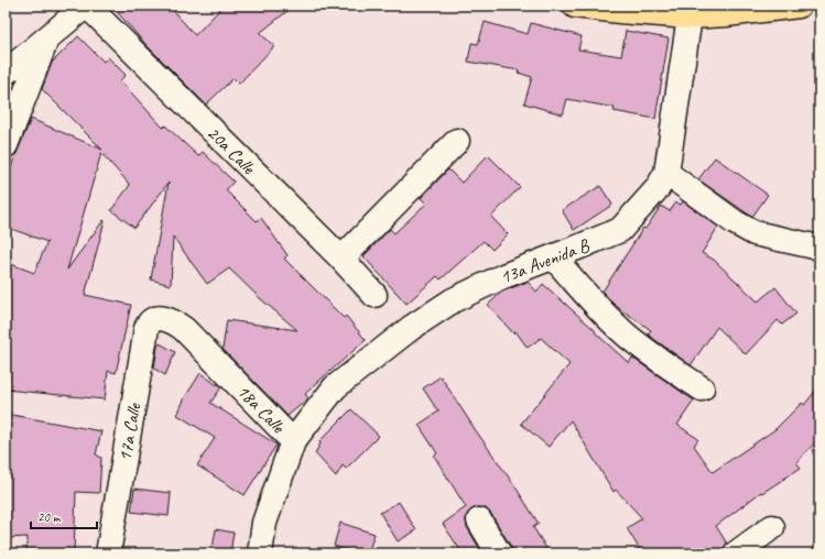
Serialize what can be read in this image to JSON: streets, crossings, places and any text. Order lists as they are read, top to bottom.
{
  "streets": {
    "street": [
      "20a Calle",
      "13a Avenida B",
      "18a Calle",
      "17a Calle"
    ]
  },
  "crossings": [
    ["13a Avenida B", "18a Calle"],
    ["18a Calle", "17a Calle"]
  ],
  "scale_bar": "20 m"
}
